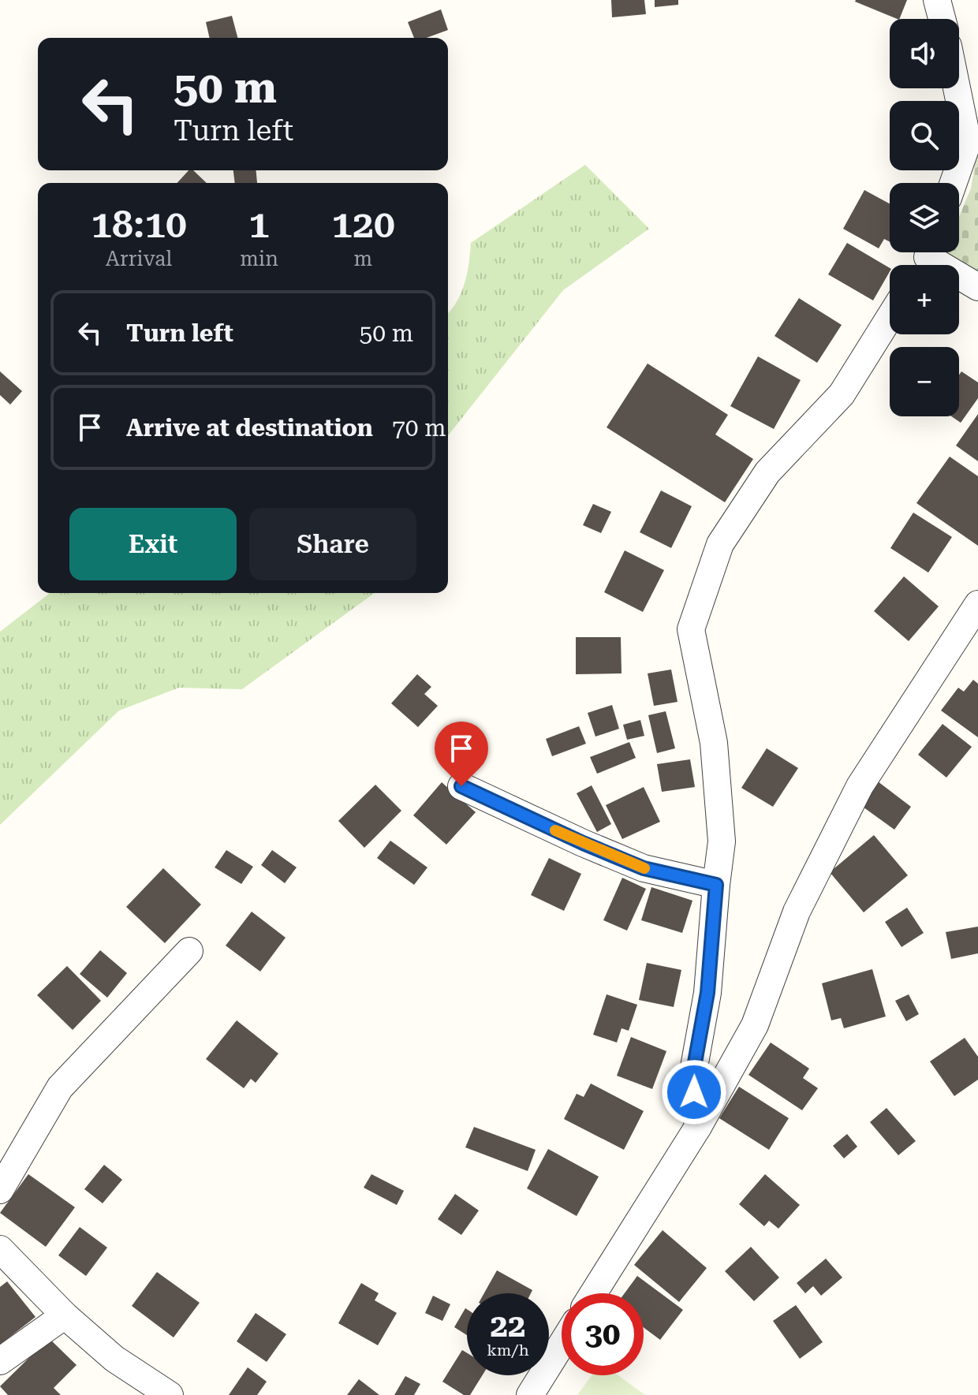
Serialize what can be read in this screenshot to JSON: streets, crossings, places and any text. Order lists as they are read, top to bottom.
{
  "page": {
    "map_buttons": ["+", "−"],
    "turn": ["50 m", "Turn left"],
    "eta": [
      "18:10",
      "Arrival",
      "1",
      "min",
      "120",
      "m"
    ],
    "list": [
      {
        "name": "Turn left",
        "value": "50 m"
      },
      {
        "name": "Arrive at destination",
        "value": "70 m"
      }
    ],
    "buttons": ["Exit", "Share"],
    "speed": "22 km/h",
    "limit": "30"
  }
}
